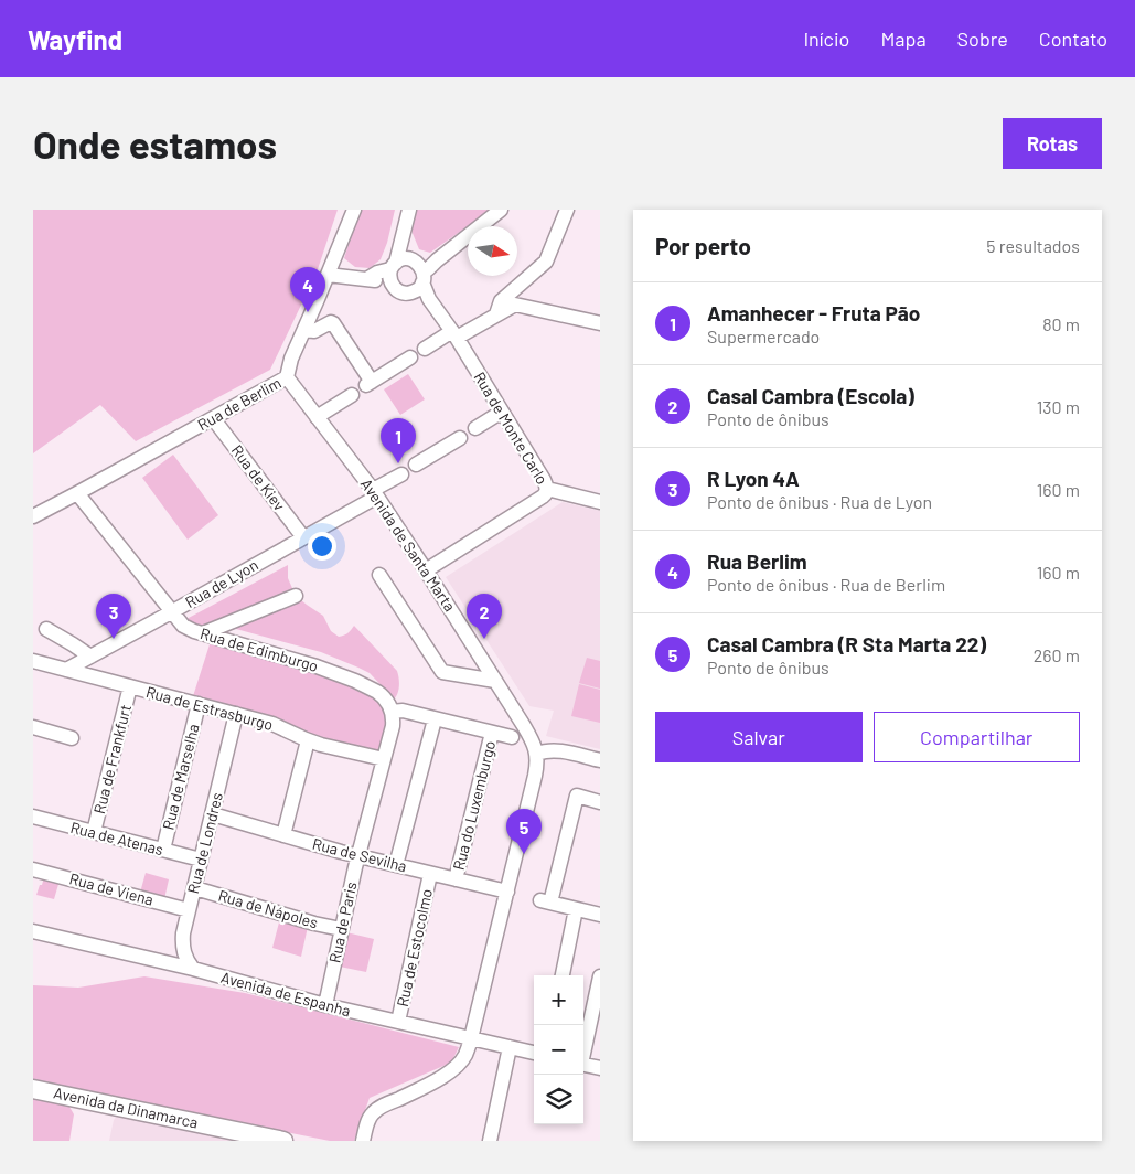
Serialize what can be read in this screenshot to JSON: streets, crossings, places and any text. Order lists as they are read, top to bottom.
{
  "streets": {
    "main road": ["Avenida da Dinamarca"],
    "street": [
      "Rua de Berlim",
      "Rua de Monte Carlo",
      "Rua de Kiev",
      "Avenida de Santa Marta",
      "Rua de Lyon",
      "Rua de Edimburgo",
      "Rua de Estrasburgo",
      "Rua de Frankfurt",
      "Rua de Marselha",
      "Rua do Luxemburgo",
      "Rua de Atenas",
      "Rua de Londres",
      "Rua de Sevilha",
      "Rua de Viena",
      "Rua de Nápoles",
      "Rua de Paris",
      "Rua de Estocolmo",
      "Avenida de Espanha"
    ]
  },
  "crossings": [
    ["Rua de Berlim", "Rua de Kiev"],
    ["Rua de Berlim", "Avenida de Santa Marta"],
    ["Rua de Berlim", "Rua de Edimburgo"],
    ["Rua de Monte Carlo", "Avenida de Santa Marta"],
    ["Rua de Kiev", "Rua de Lyon"],
    ["Avenida de Santa Marta", "Rua de Lyon"],
    ["Rua de Lyon", "Rua de Edimburgo"],
    ["Rua de Lyon", "Rua de Estrasburgo"],
    ["Rua de Edimburgo", "Rua do Luxemburgo"],
    ["Rua de Edimburgo", "Rua de Paris"],
    ["Rua de Estrasburgo", "Rua de Frankfurt"],
    ["Rua de Estrasburgo", "Rua de Marselha"],
    ["Rua de Estrasburgo", "Rua de Londres"],
    ["Rua de Estrasburgo", "Rua de Paris"],
    ["Rua de Frankfurt", "Rua de Atenas"],
    ["Rua de Marselha", "Rua de Atenas"],
    ["Rua do Luxemburgo", "Rua de Sevilha"],
    ["Rua do Luxemburgo", "Rua de Paris"],
    ["Rua de Atenas", "Rua de Londres"],
    ["Rua de Londres", "Rua de Sevilha"],
    ["Rua de Londres", "Rua de Viena"],
    ["Rua de Londres", "Rua de Nápoles"],
    ["Rua de Londres", "Avenida de Espanha"],
    ["Rua de Sevilha", "Rua de Paris"],
    ["Rua de Sevilha", "Rua de Estocolmo"],
    ["Rua de Nápoles", "Rua de Paris"],
    ["Rua de Paris", "Avenida de Espanha"],
    ["Rua de Estocolmo", "Avenida de Espanha"]
  ],
  "north": "right",
  "page": {
    "header": "Wayfind",
    "nav": [
      "Início",
      "Mapa",
      "Sobre",
      "Contato"
    ],
    "buttons": [
      "Rotas",
      ["Salvar", "Compartilhar"]
    ],
    "title": "Onde estamos",
    "heading": ["Por perto", "5 resultados"],
    "pins": [
      "4",
      "1",
      "2",
      "3",
      "5"
    ],
    "list": [
      {
        "mark": "1",
        "name": "Amanhecer - Fruta Pão",
        "note": "Supermercado",
        "value": "80 m"
      },
      {
        "mark": "2",
        "name": "Casal Cambra (Escola)",
        "note": "Ponto de ônibus",
        "value": "130 m"
      },
      {
        "mark": "3",
        "name": "R Lyon 4A",
        "note": "Ponto de ônibus · Rua de Lyon",
        "value": "160 m"
      },
      {
        "mark": "4",
        "name": "Rua Berlim",
        "note": "Ponto de ônibus · Rua de Berlim",
        "value": "160 m"
      },
      {
        "mark": "5",
        "name": "Casal Cambra (R Sta Marta 22)",
        "note": "Ponto de ônibus",
        "value": "260 m"
      }
    ],
    "map_buttons": ["+", "−"]
  }
}
